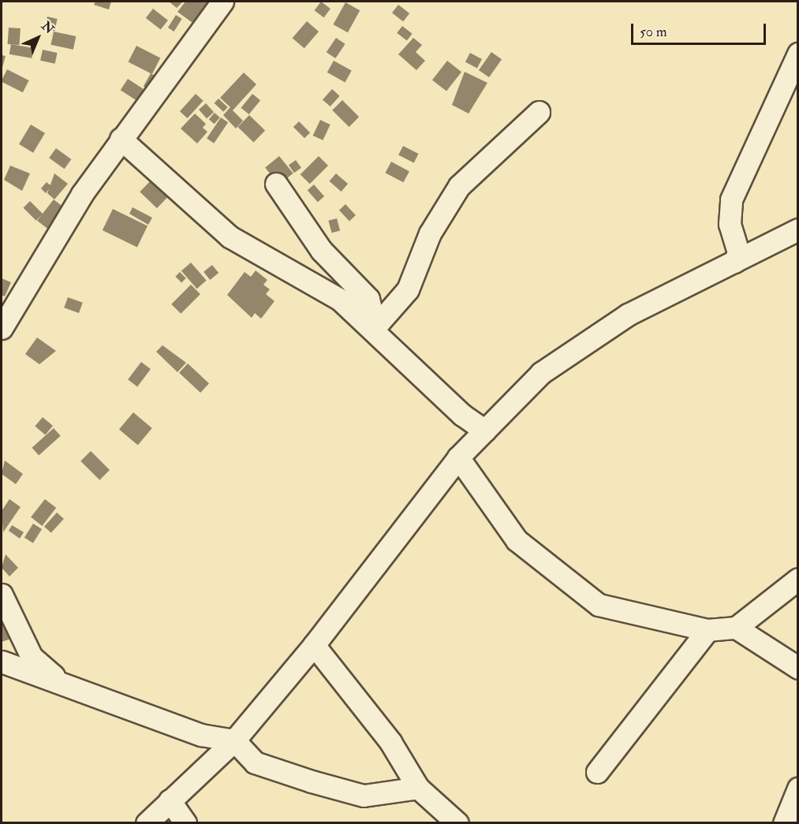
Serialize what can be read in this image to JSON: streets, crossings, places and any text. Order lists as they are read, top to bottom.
{
  "scale_bar": "50 m",
  "north": "top right"
}
